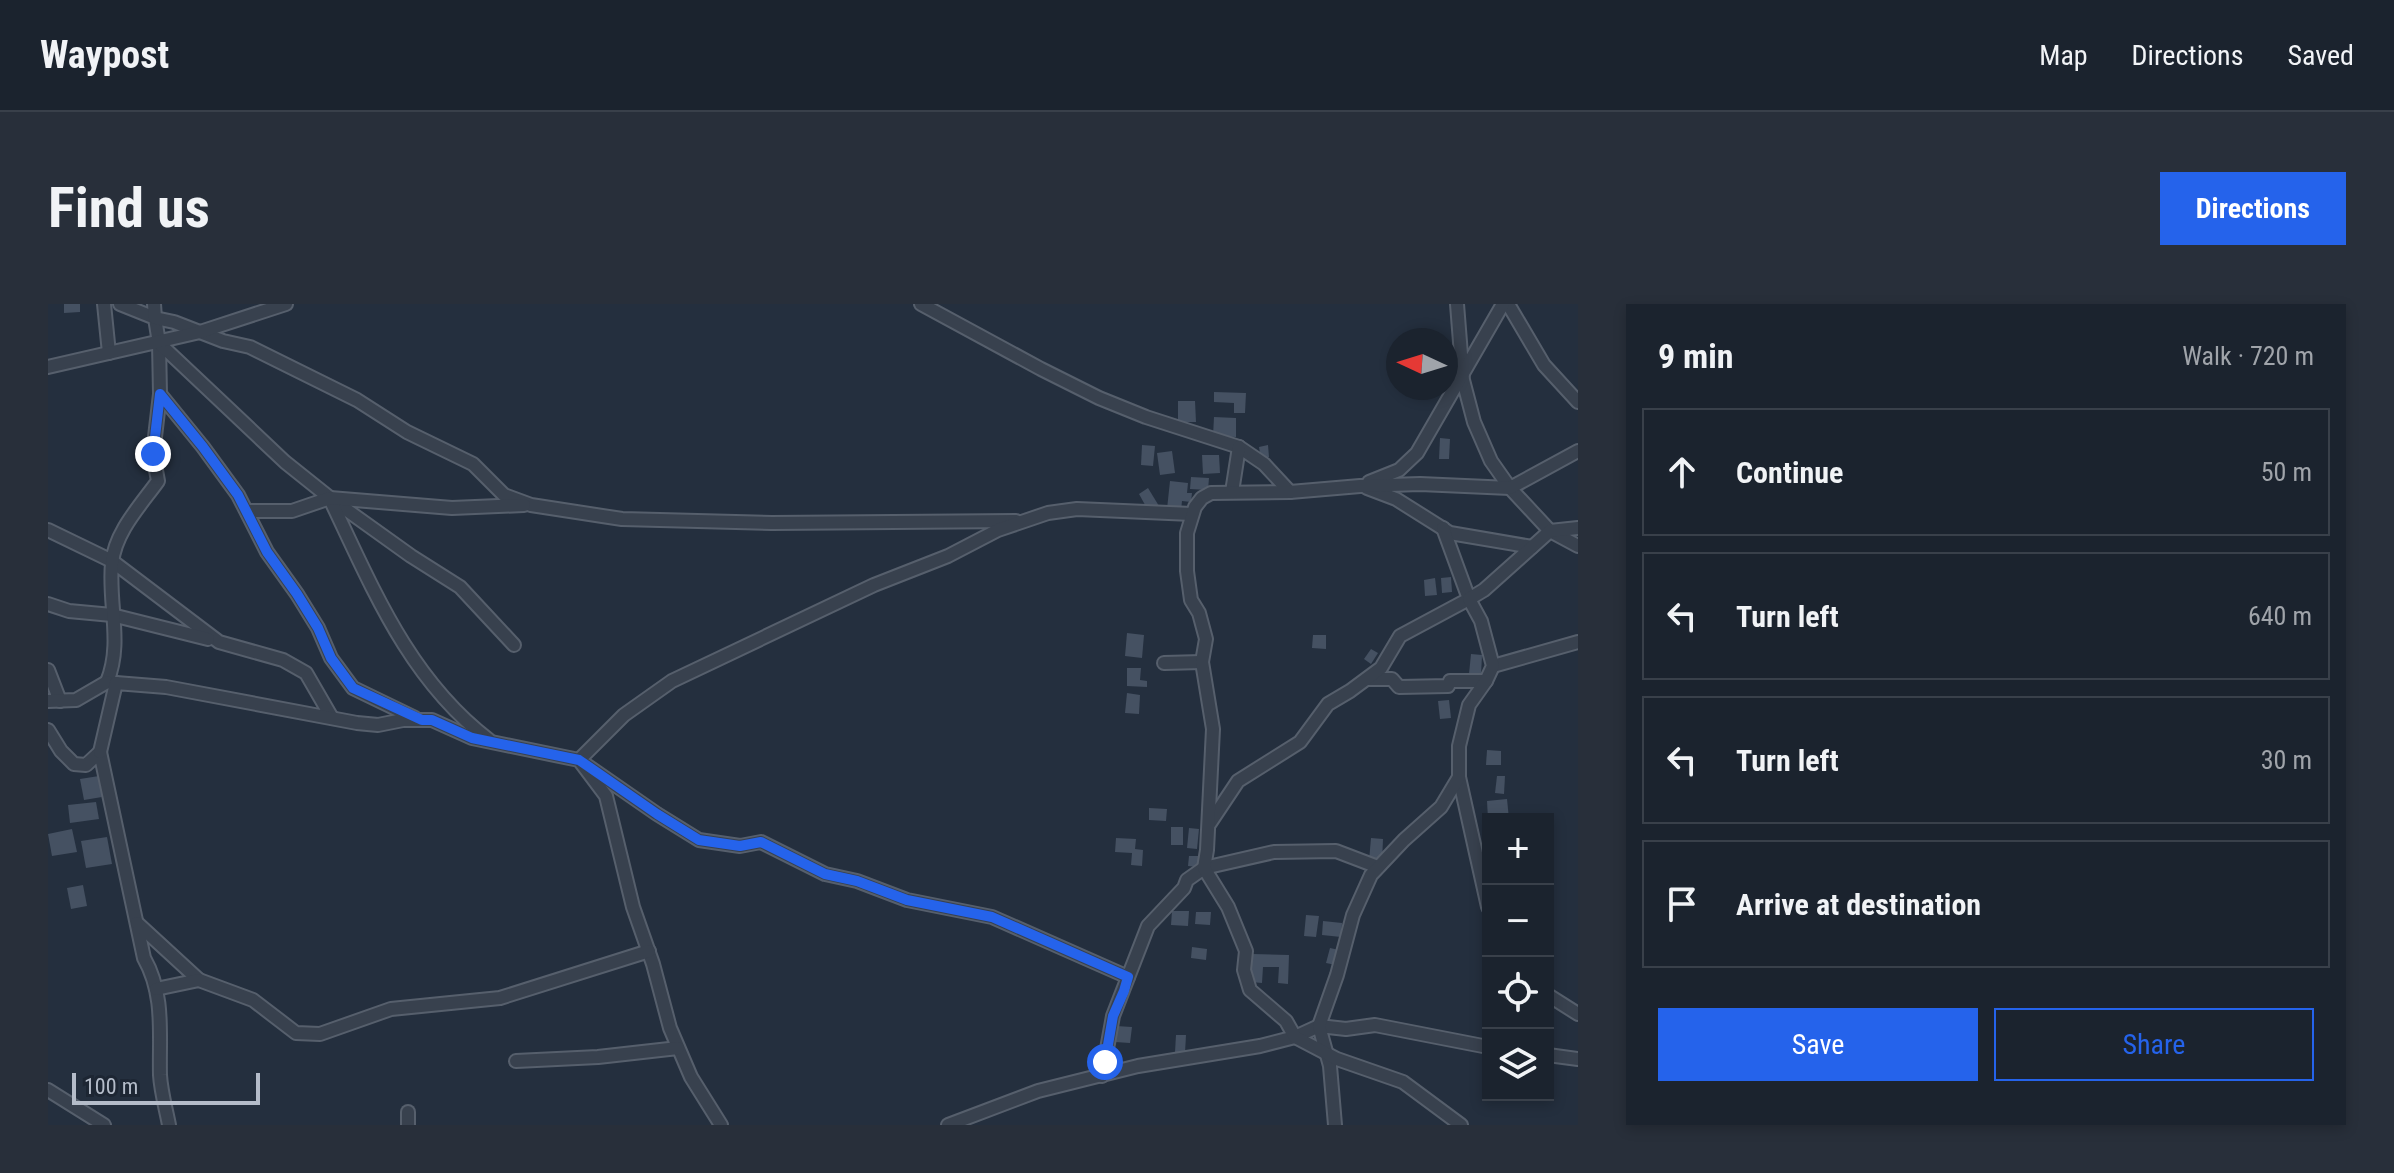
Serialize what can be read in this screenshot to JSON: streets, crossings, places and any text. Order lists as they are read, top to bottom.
{
  "scale_bar": "100 m",
  "north": "left",
  "page": {
    "header": "Waypost",
    "nav": ["Map", "Directions", "Saved"],
    "buttons": [
      "Directions",
      ["Save", "Share"]
    ],
    "title": "Find us",
    "heading": ["9 min", "Walk · 720 m"],
    "list": [
      ["Continue", "50 m"],
      ["Turn left", "640 m"],
      ["Turn left", "30 m"],
      "Arrive at destination"
    ],
    "map_buttons": ["+", "−"],
    "scale": "100 m"
  }
}
